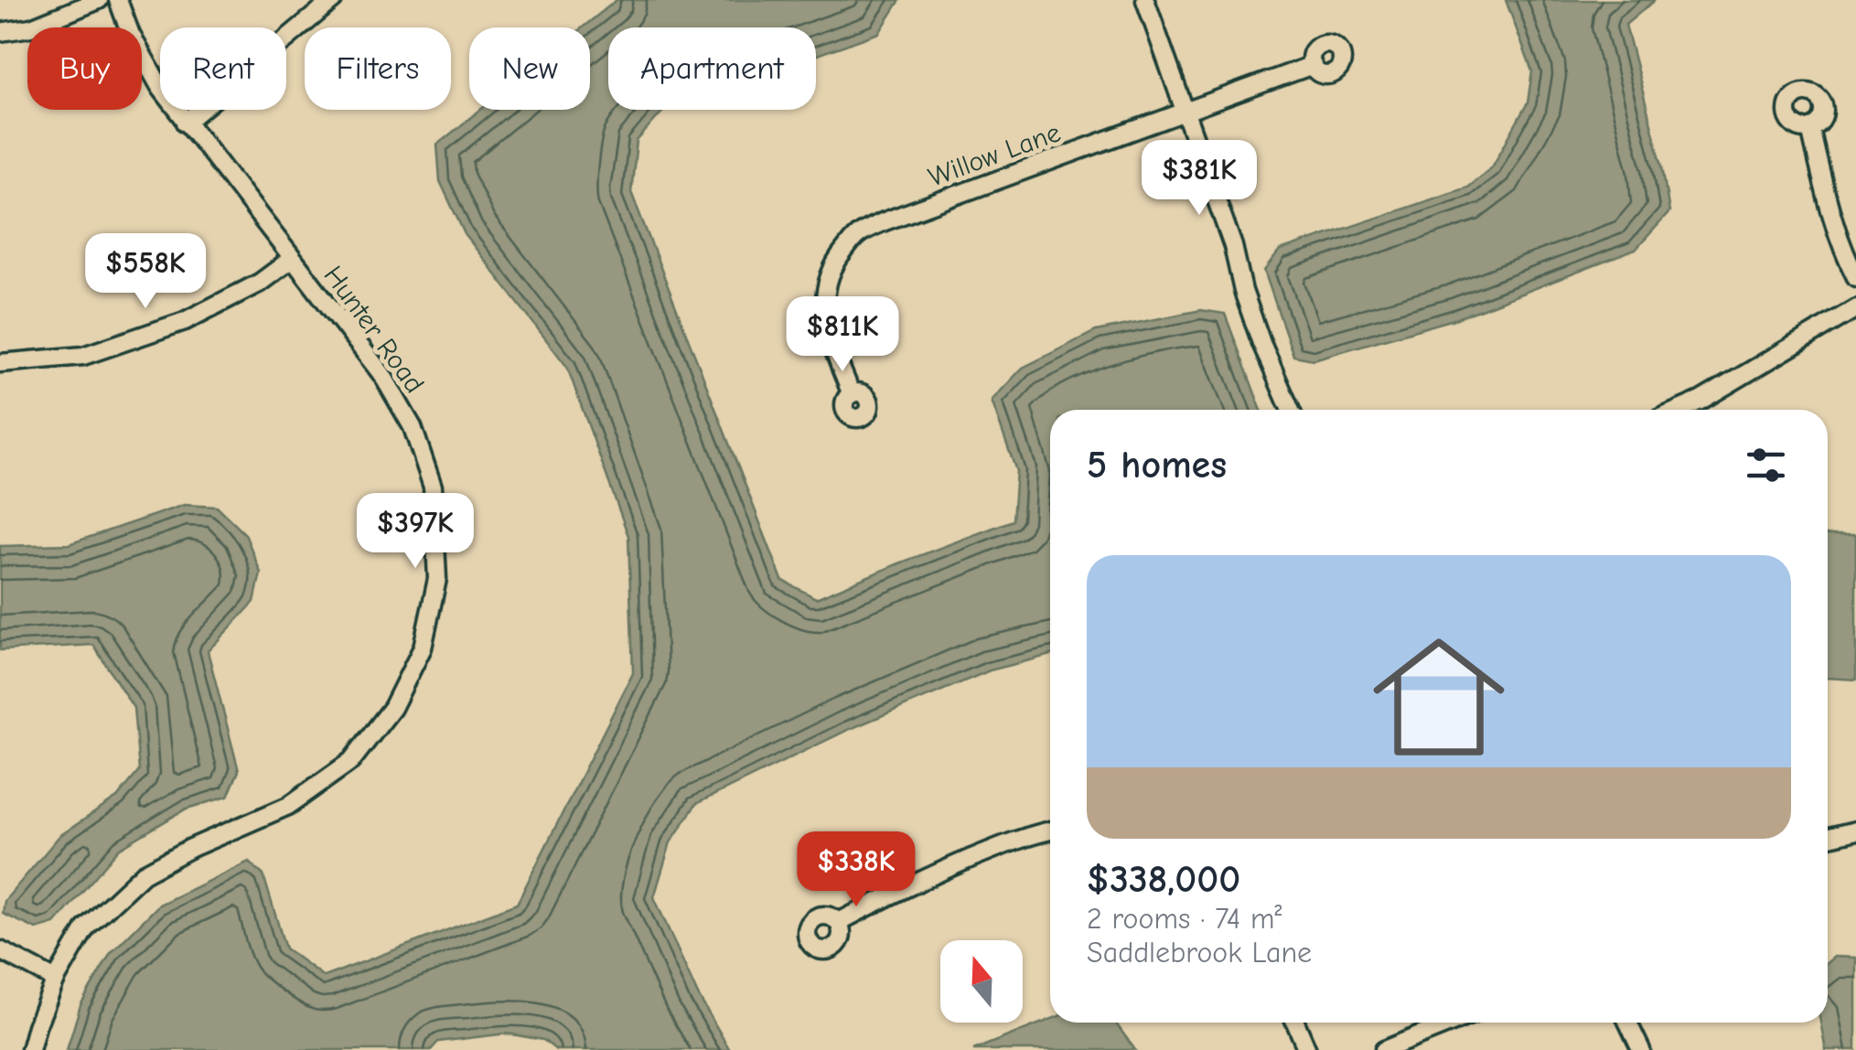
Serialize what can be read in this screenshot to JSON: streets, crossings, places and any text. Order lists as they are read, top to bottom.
{
  "streets": {
    "street": ["Willow Lane", "Hunter Road"]
  },
  "north": "top",
  "page": {
    "chip": [
      "Buy",
      "Rent",
      "Filters",
      "New",
      "Apartment"
    ],
    "price": [
      "$381K",
      "$558K",
      "$811K",
      "$397K",
      "$338K"
    ],
    "heading": "5 homes",
    "list": [
      {
        "name": "$338,000",
        "note": "2 rooms · 74 m² · Saddlebrook Lane"
      }
    ]
  }
}
